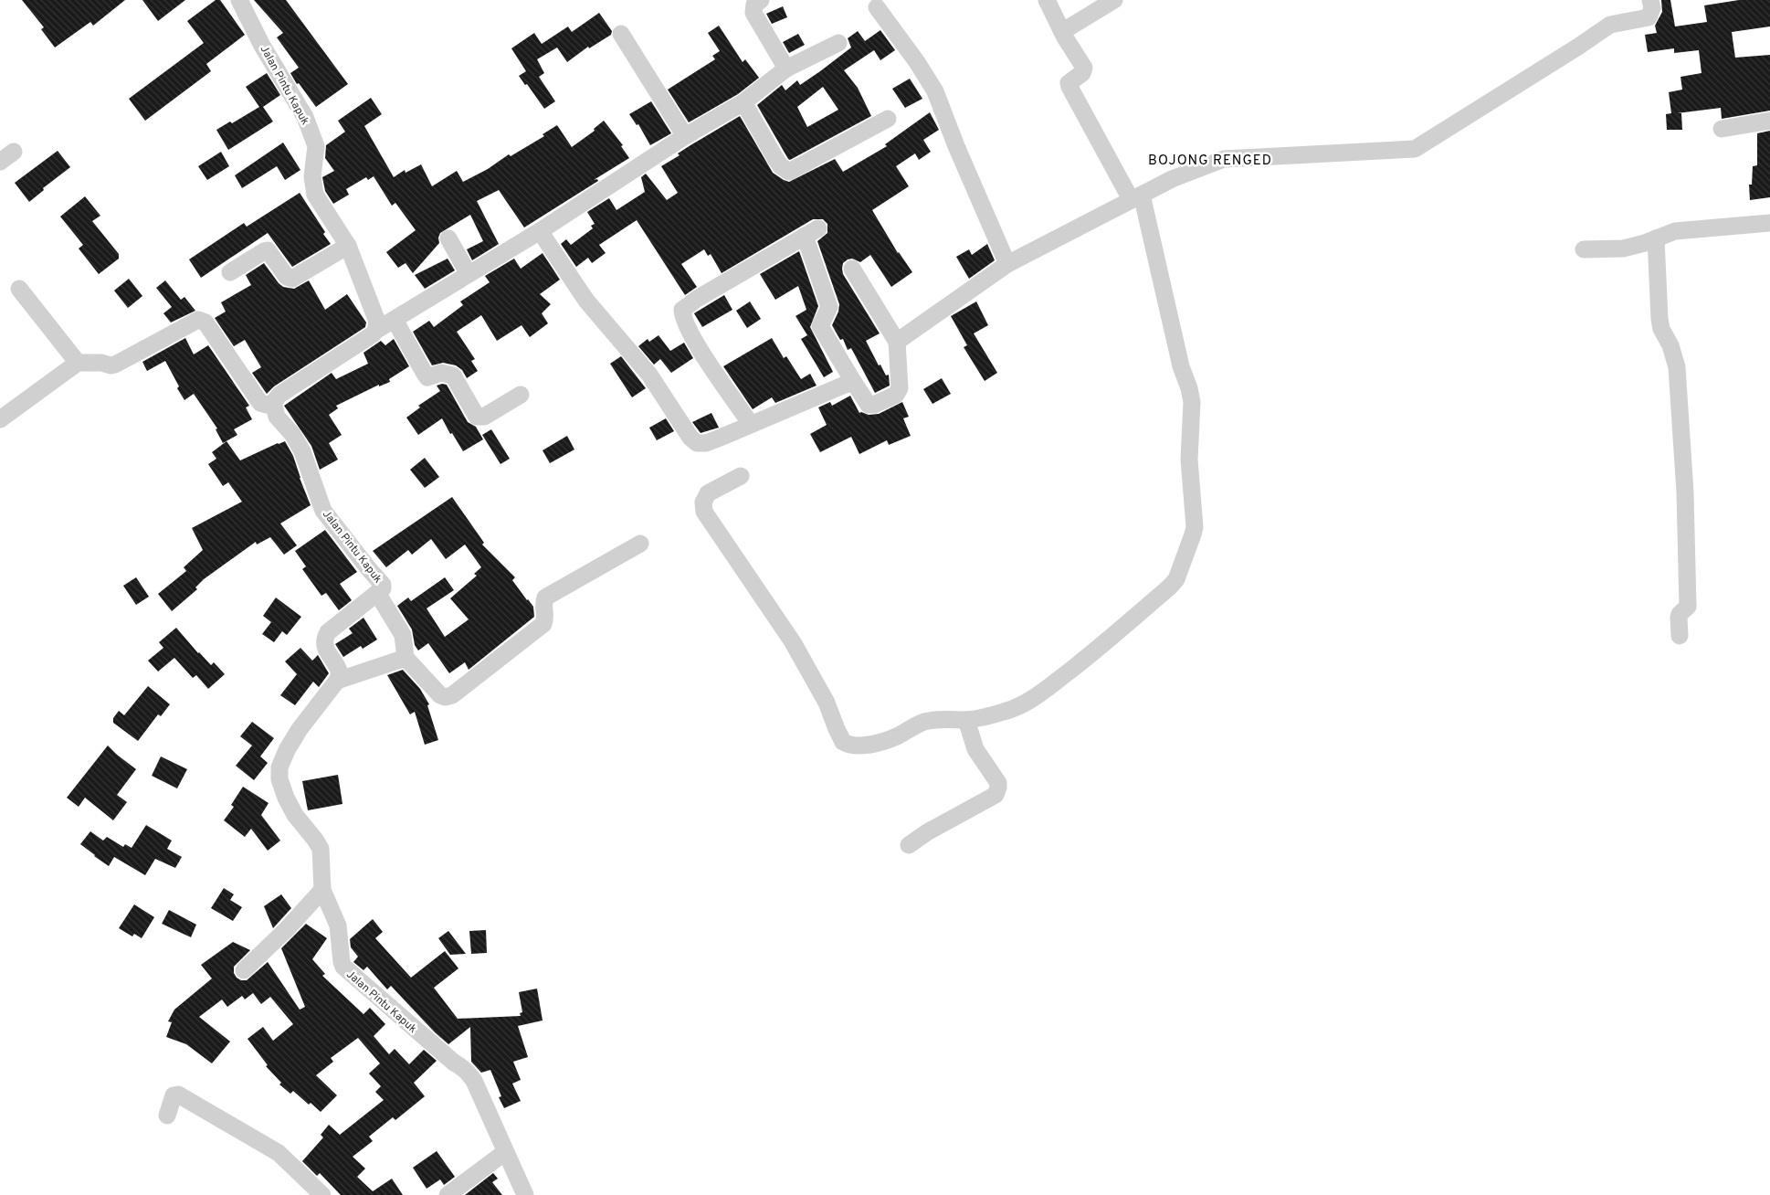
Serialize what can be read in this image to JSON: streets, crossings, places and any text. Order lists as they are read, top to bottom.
{
  "streets": {
    "street": ["Jalan Pintu Kapuk"]
  },
  "districts": ["BOJONG RENGED"]
}
